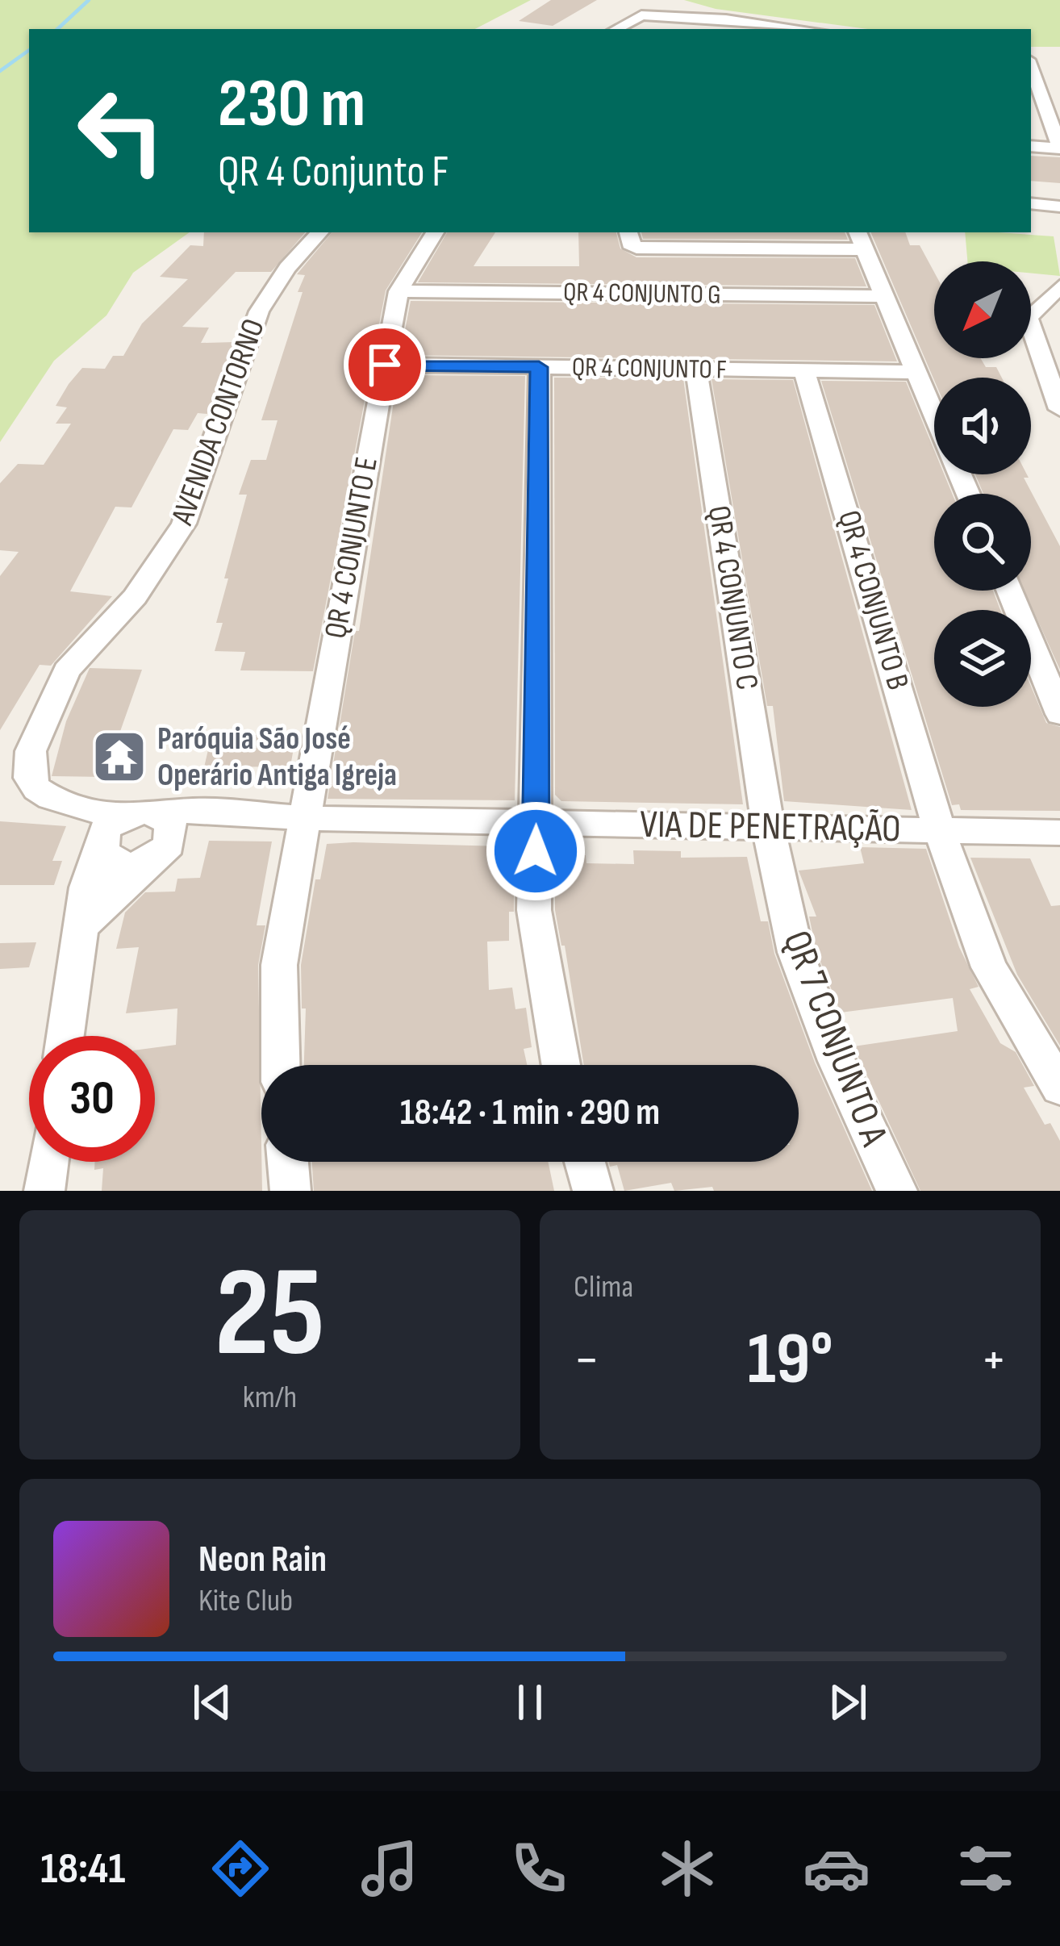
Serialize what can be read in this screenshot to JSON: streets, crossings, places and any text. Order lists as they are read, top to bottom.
{
  "streets": {
    "street": [
      "QR 4 CONJUNTO G",
      "QR 4 CONJUNTO F",
      "AVENIDA CONTORNO",
      "QR 4 CONJUNTO E",
      "QR 4 CONJUNTO C",
      "QR 4 CONJUNTO B",
      "VIA DE PENETRAÇÃO",
      "QR 7 CONJUNTO A"
    ]
  },
  "crossings": [
    ["QR 4 CONJUNTO G", "QR 4 CONJUNTO E"],
    ["QR 4 CONJUNTO F", "QR 4 CONJUNTO E"],
    ["QR 4 CONJUNTO F", "QR 4 CONJUNTO C"],
    ["QR 4 CONJUNTO F", "QR 4 CONJUNTO B"],
    ["AVENIDA CONTORNO", "VIA DE PENETRAÇÃO"],
    ["QR 4 CONJUNTO E", "VIA DE PENETRAÇÃO"],
    ["QR 4 CONJUNTO C", "VIA DE PENETRAÇÃO"],
    ["QR 4 CONJUNTO C", "QR 7 CONJUNTO A"],
    ["QR 4 CONJUNTO B", "VIA DE PENETRAÇÃO"],
    ["VIA DE PENETRAÇÃO", "QR 7 CONJUNTO A"]
  ],
  "places": {
    "temple": ["Paróquia São José Operário Antiga Igreja"]
  },
  "north": "bottom left",
  "page": {
    "turn": ["230 m", "QR 4 Conjunto F"],
    "limit": "30",
    "trip": "18:42 · 1 min · 290 m",
    "tile": [
      ["25", "km/h"],
      "Clima"
    ],
    "heat": ["−", "19°", "+"],
    "song": ["Neon Rain", "Kite Club"],
    "tabs": "18:41"
  }
}
